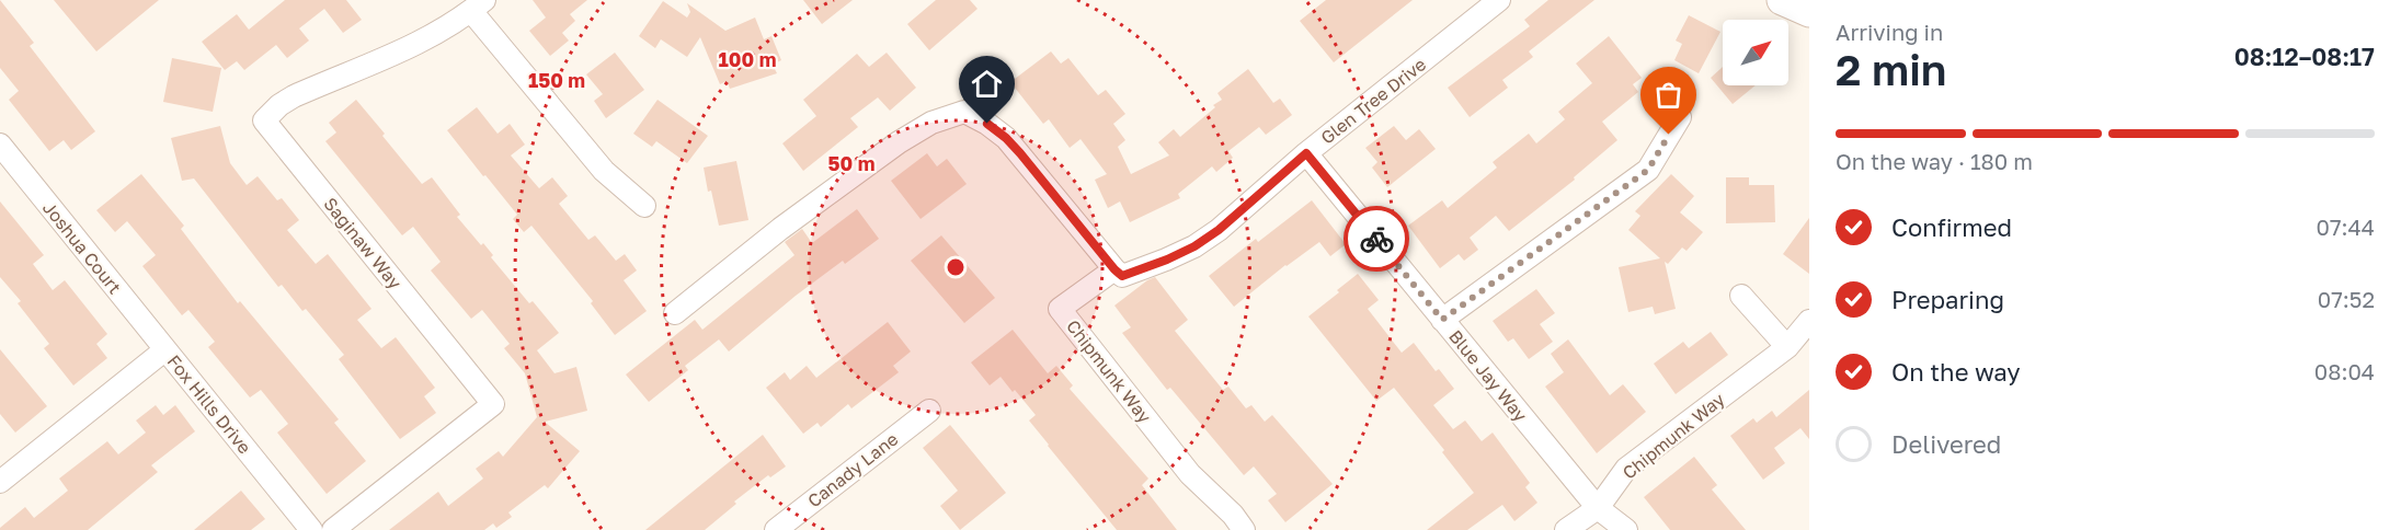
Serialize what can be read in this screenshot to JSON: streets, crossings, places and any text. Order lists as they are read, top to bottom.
{
  "streets": {
    "street": [
      "Glen Tree Drive",
      "Saginaw Way",
      "Joshua Court",
      "Chipmunk Way",
      "Blue Jay Way",
      "Fox Hills Drive",
      "Canady Lane"
    ]
  },
  "crossings": [
    ["Glen Tree Drive", "Chipmunk Way"],
    ["Glen Tree Drive", "Blue Jay Way"],
    ["Joshua Court", "Fox Hills Drive"],
    ["Chipmunk Way", "Blue Jay Way"]
  ],
  "north": "top right",
  "page": {
    "heading": ["2 min", "Arriving in", "08:12–08:17"],
    "bar": "On the way · 180 m",
    "list": [
      ["Confirmed", "07:44"],
      ["Preparing", "07:52"],
      ["On the way", "08:04"],
      "Delivered"
    ]
  },
  "rings": ["100 m", "150 m", "50 m"]
}
